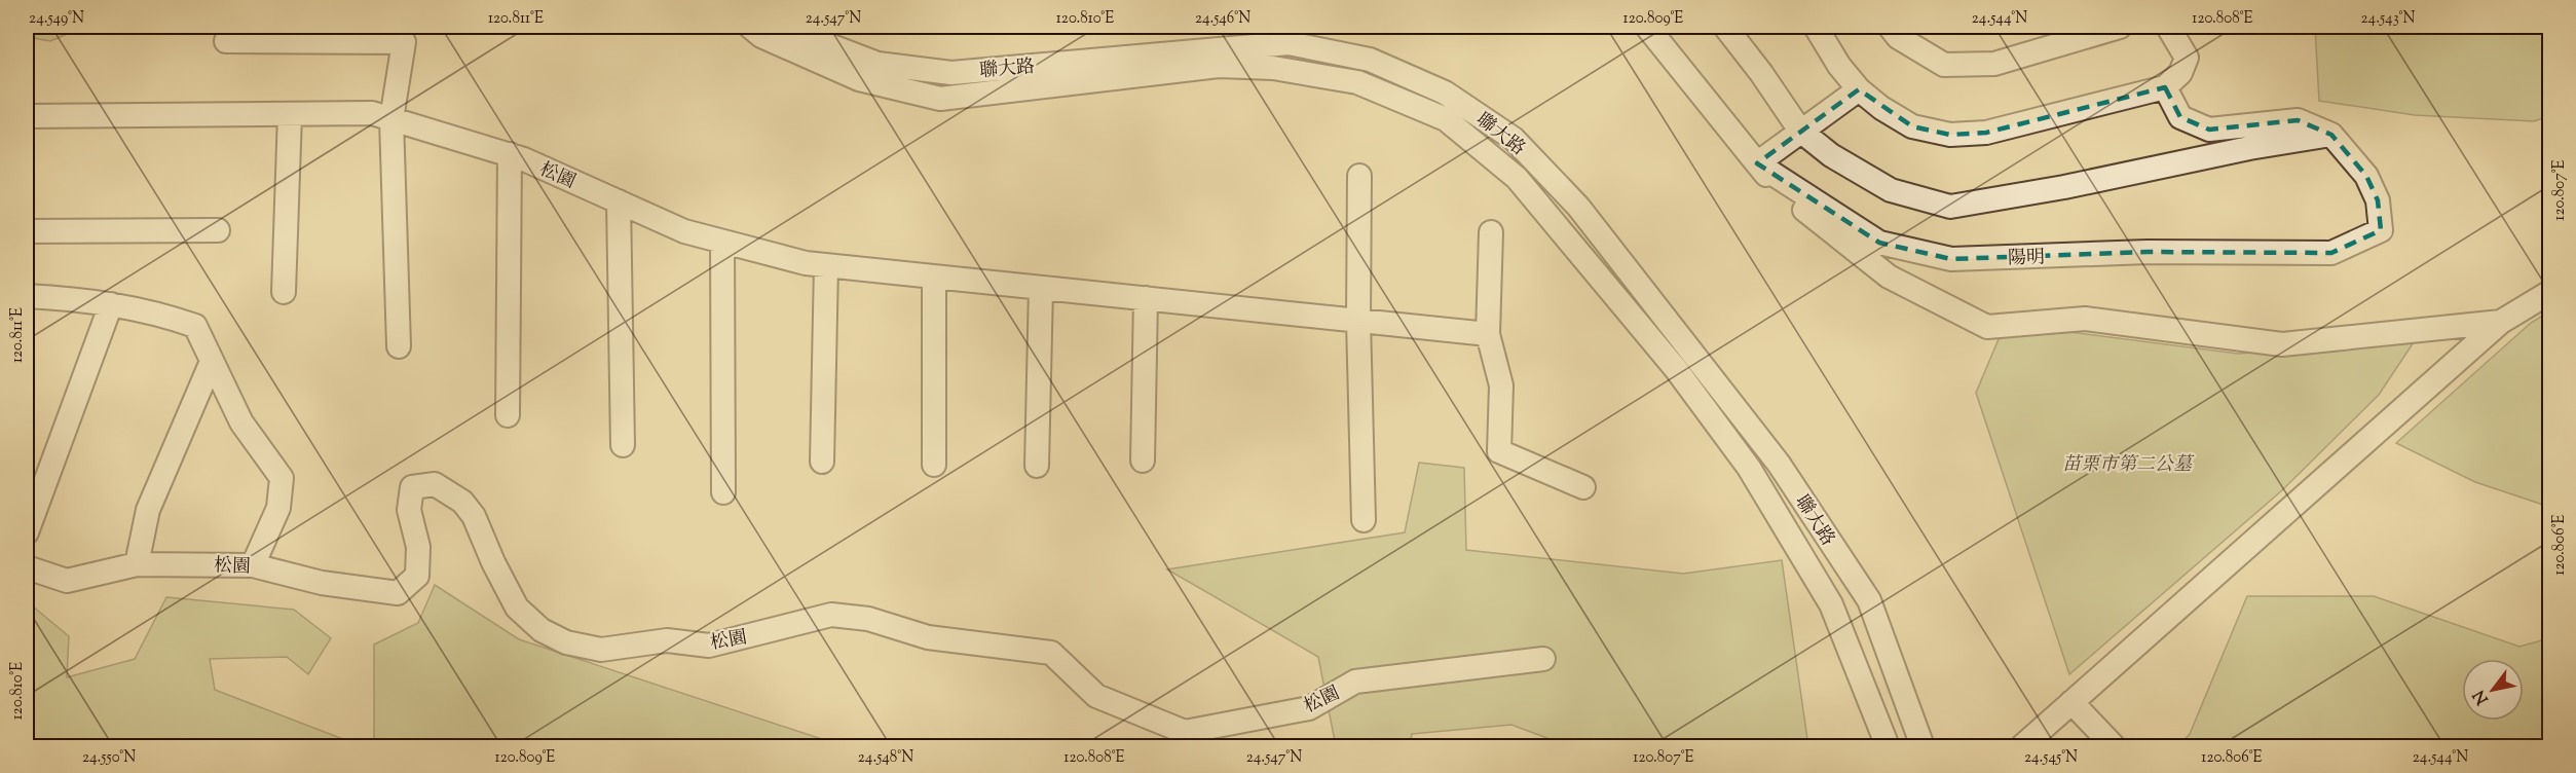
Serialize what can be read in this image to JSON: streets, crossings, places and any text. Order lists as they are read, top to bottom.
{
  "streets": {
    "street": ["聯大路", "松園", "陽明"]
  },
  "parks": ["苗栗市第二公墓"],
  "north": "bottom left",
  "coordinates": [
    "24.549°N",
    "120.811°E",
    "24.547°N",
    "120.810°E",
    "24.546°N",
    "120.809°E",
    "24.544°N",
    "120.808°E",
    "24.543°N",
    "120.807°E",
    "120.806°E",
    "24.550°N",
    "24.548°N",
    "24.545°N"
  ]
}
